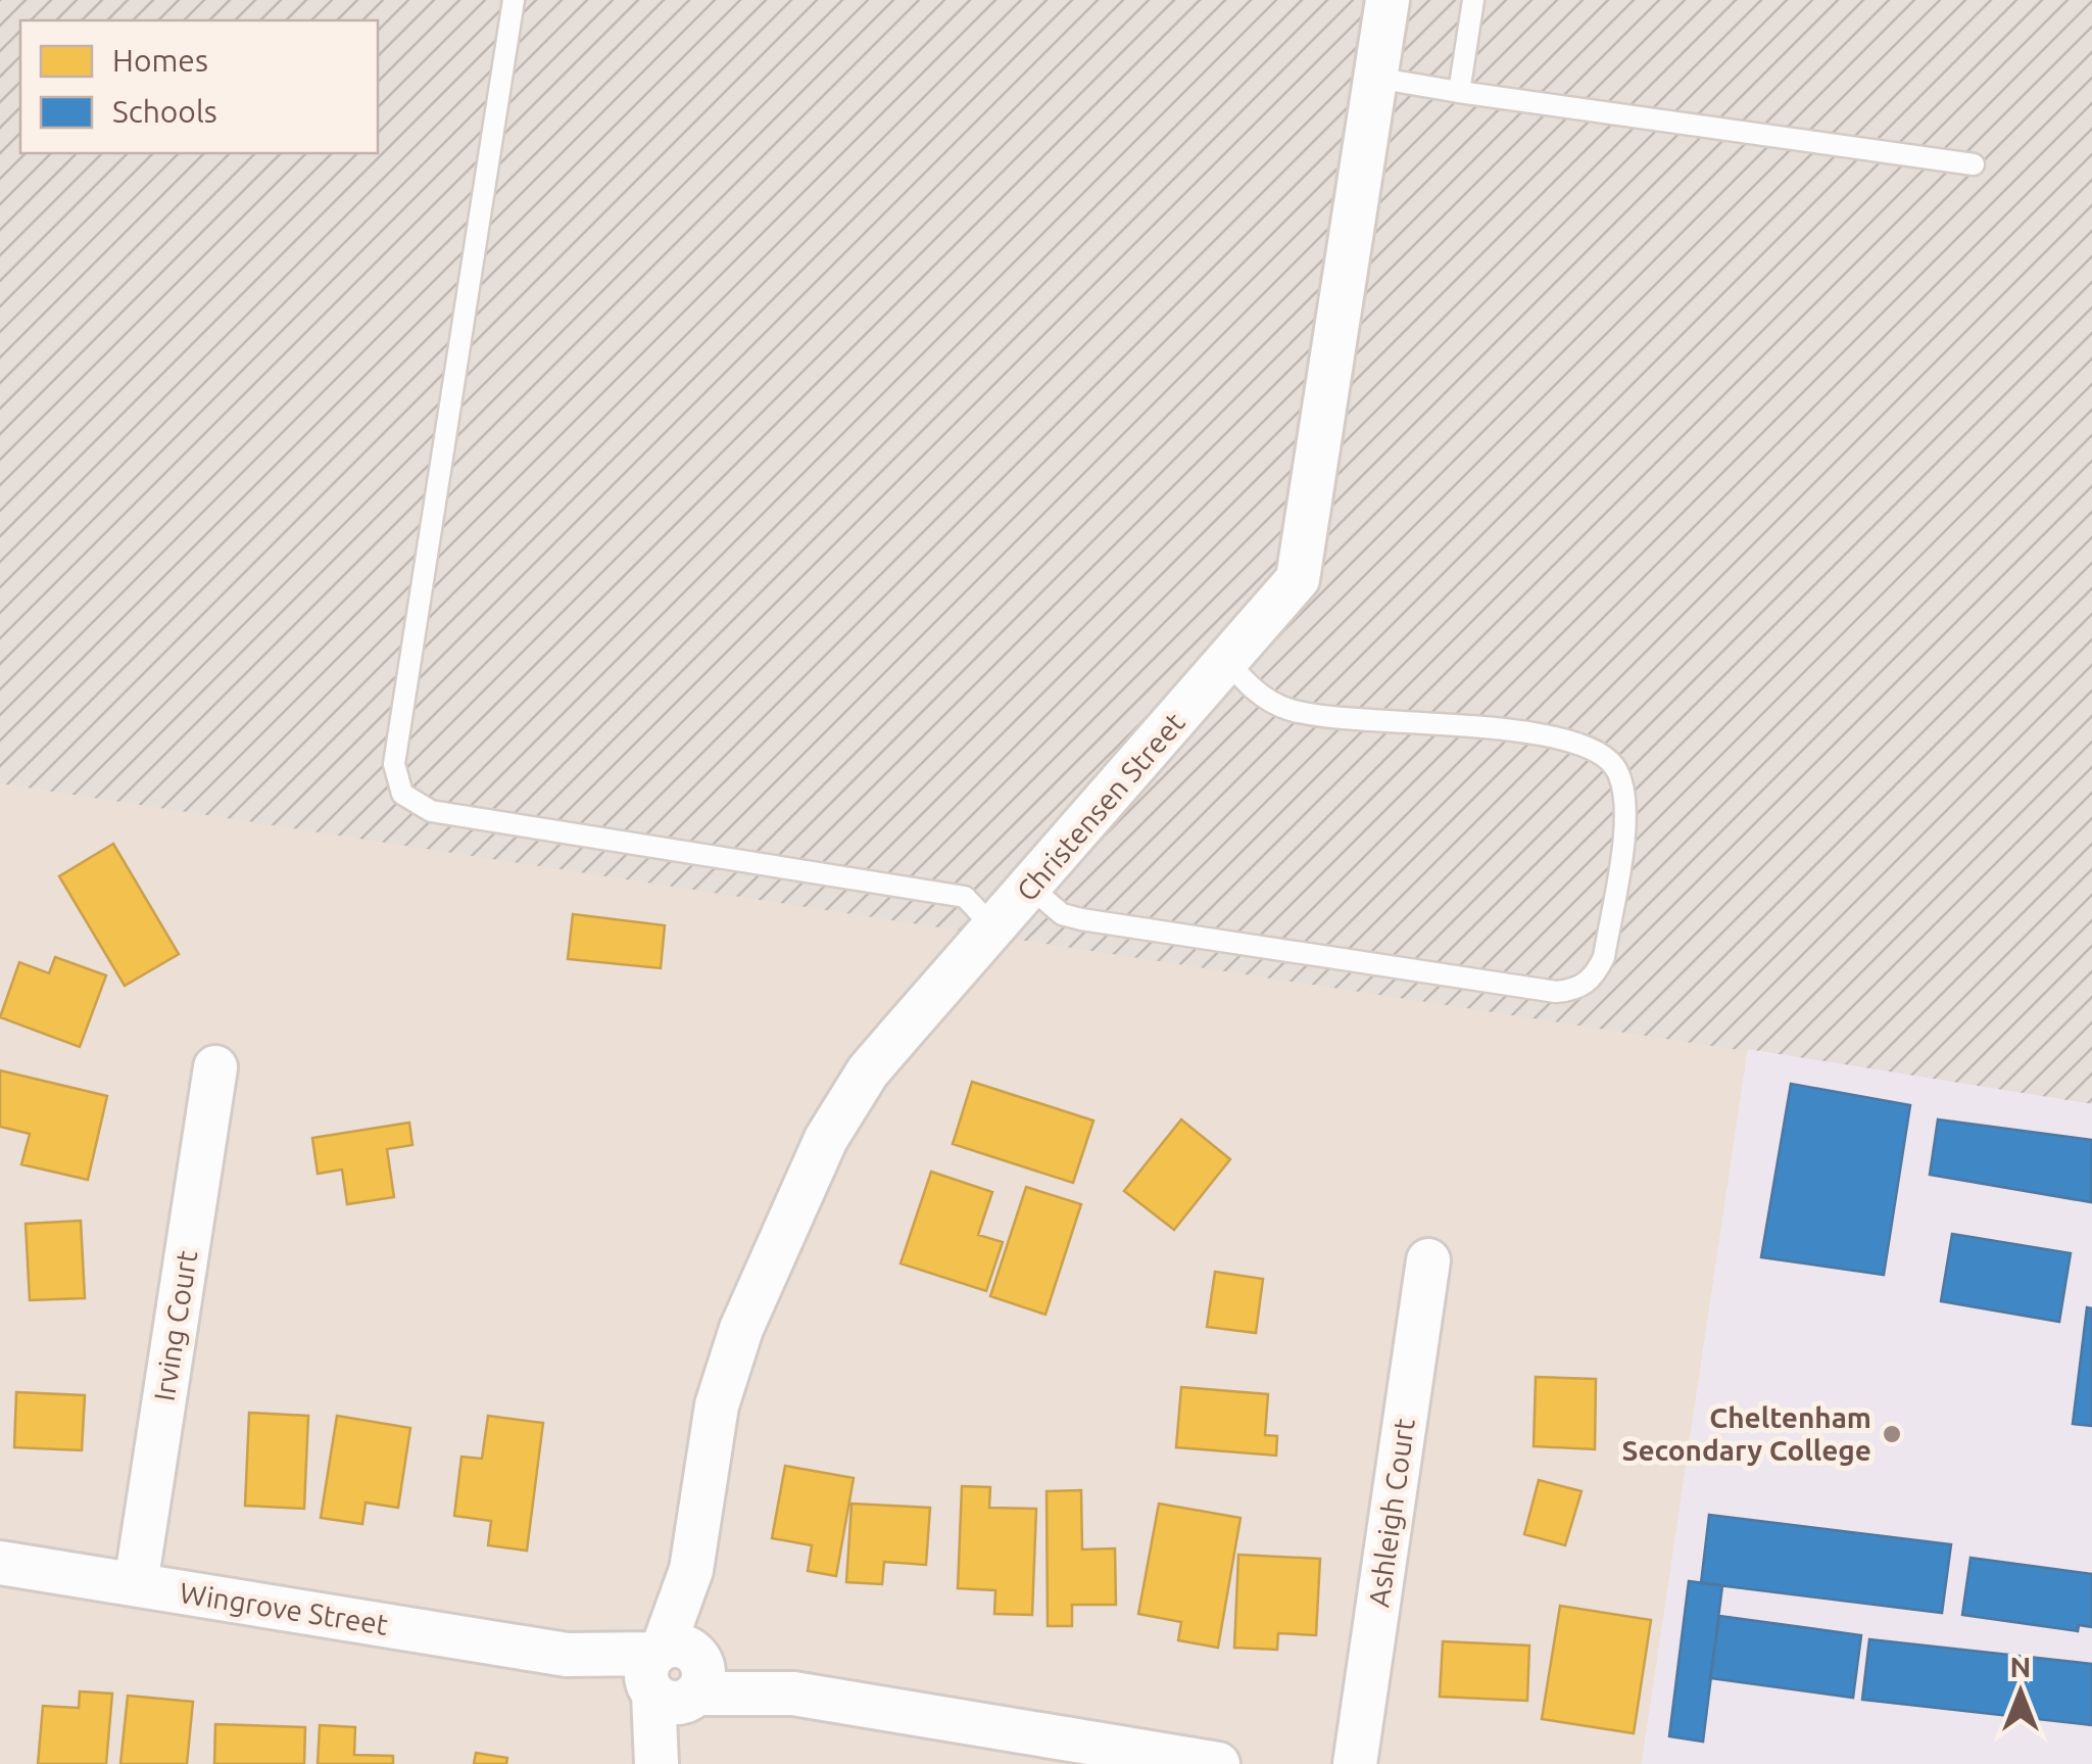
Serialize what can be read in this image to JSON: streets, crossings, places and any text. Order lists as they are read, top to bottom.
{
  "streets": {
    "street": [
      "Christensen Street",
      "Irving Court",
      "Ashleigh Court",
      "Wingrove Street"
    ]
  },
  "crossings": [
    ["Christensen Street", "Wingrove Street"],
    ["Irving Court", "Wingrove Street"]
  ],
  "places": ["Cheltenham Secondary College"],
  "legend": ["Homes", "Schools"],
  "north": "top"
}
